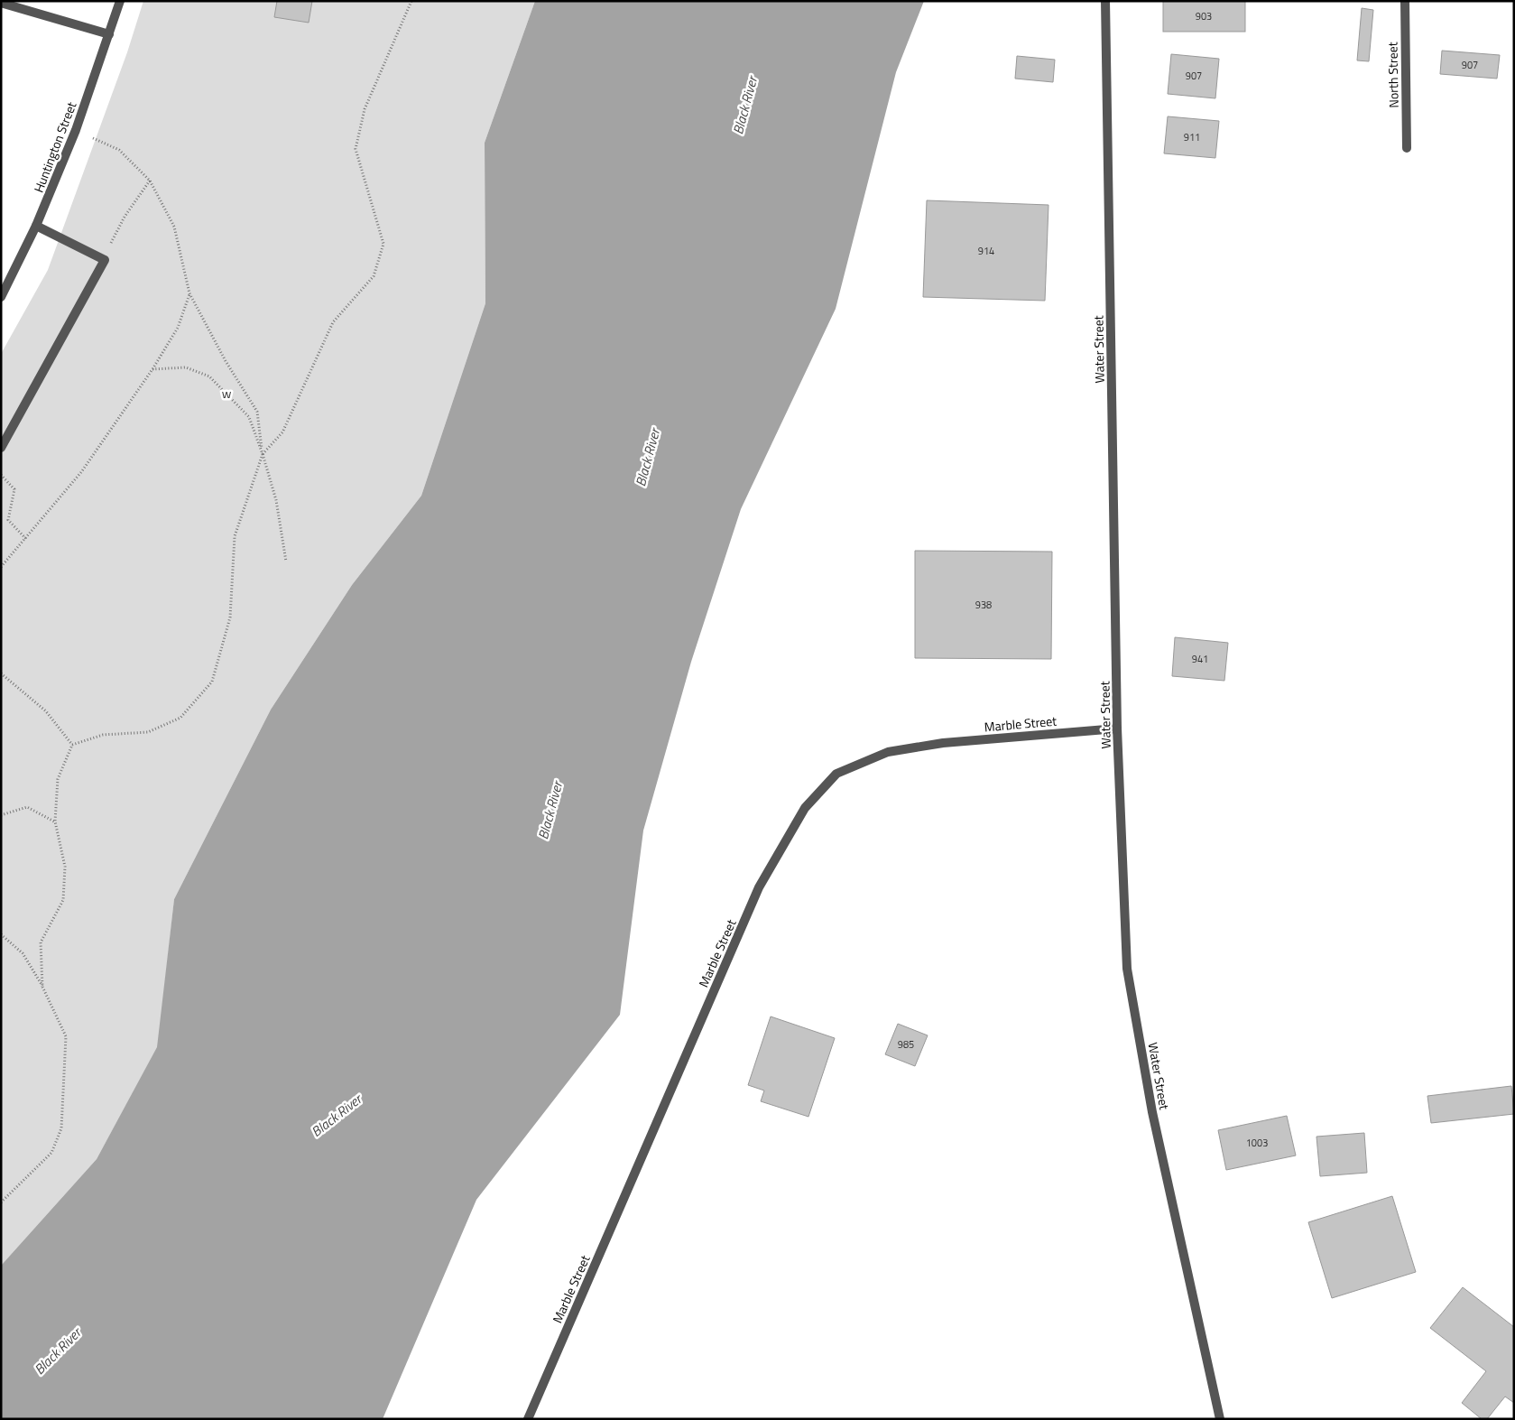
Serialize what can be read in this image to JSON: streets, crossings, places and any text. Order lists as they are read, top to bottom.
{
  "streets": {
    "street": [
      "North Street",
      "Huntington Street",
      "Water Street",
      "Marble Street"
    ]
  },
  "crossings": [
    ["Water Street", "Marble Street"]
  ],
  "water": ["Black River"],
  "parks": ["w"],
  "house_numbers": [
    "903",
    "907",
    "907",
    "911",
    "914",
    "938",
    "941",
    "985",
    "1003"
  ]
}
